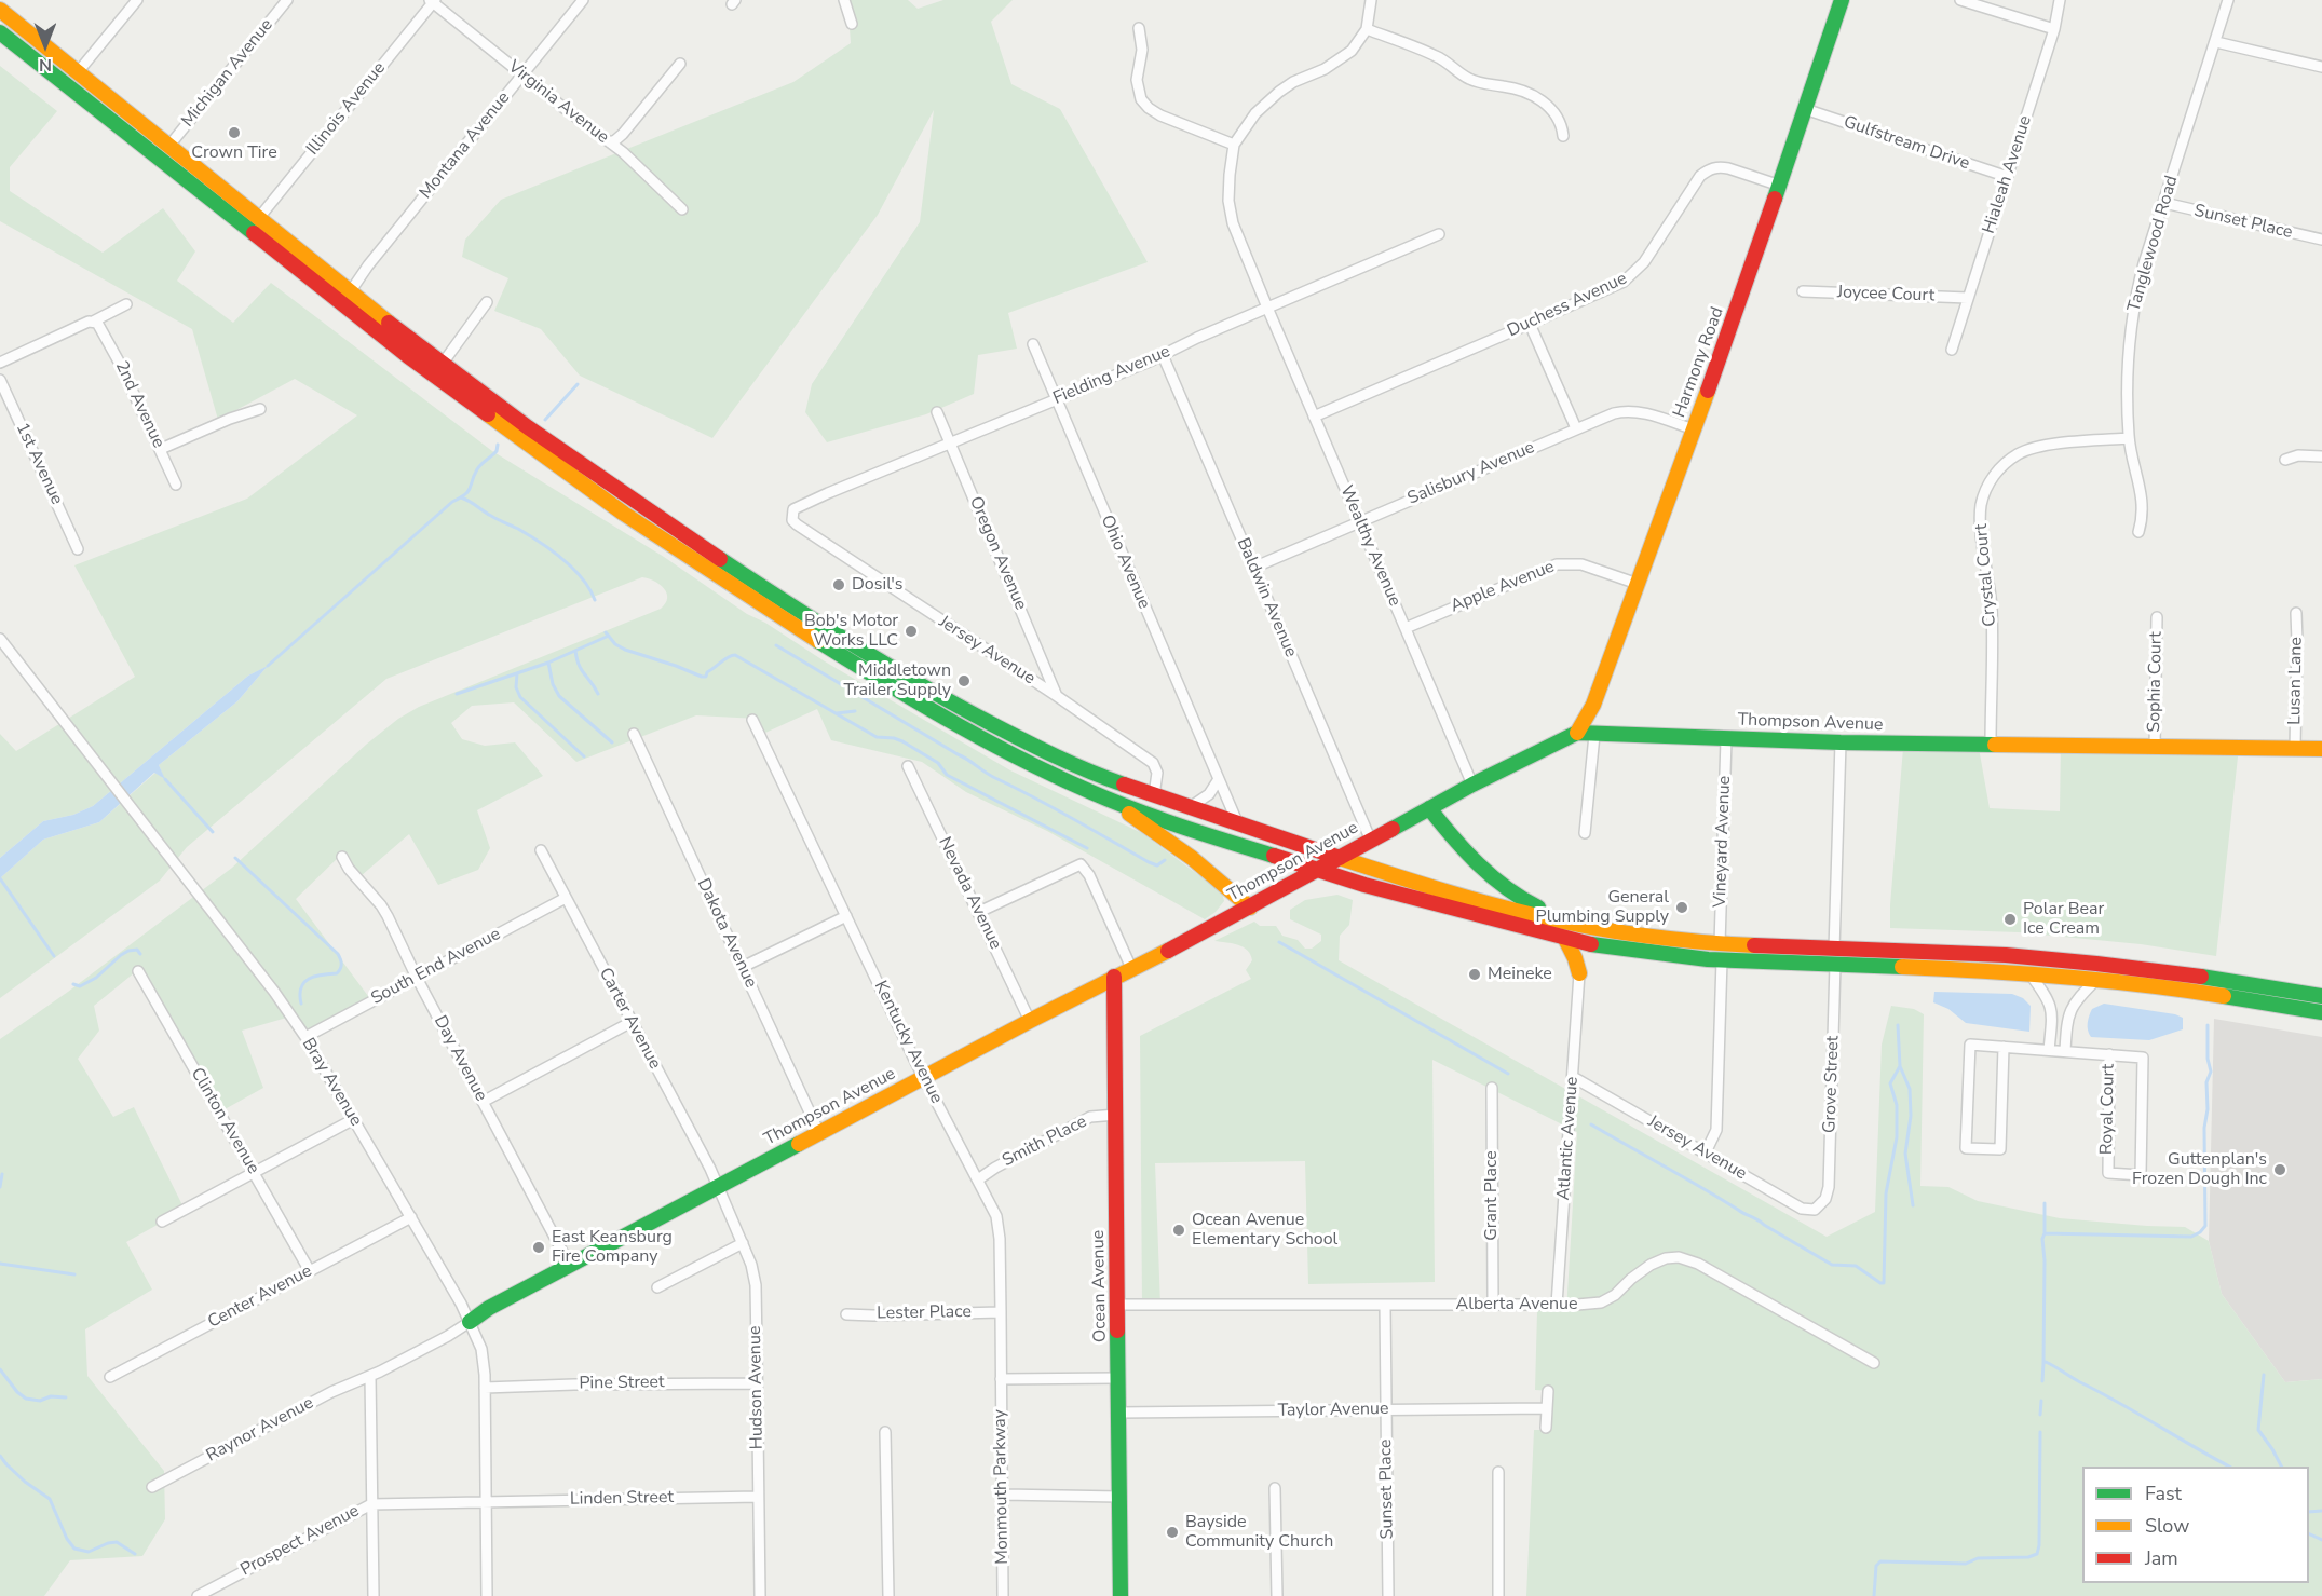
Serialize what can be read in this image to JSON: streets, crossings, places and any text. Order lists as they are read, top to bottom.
{
  "streets": {
    "main road": ["Harmony Road", "Thompson Avenue", "Ocean Avenue"],
    "street": [
      "Michigan Avenue",
      "Virginia Avenue",
      "Illinois Avenue",
      "Gulfstream Drive",
      "Montana Avenue",
      "Hialeah Avenue",
      "Sunset Place",
      "Tanglewood Road",
      "Joycee Court",
      "Duchess Avenue",
      "Fielding Avenue",
      "2nd Avenue",
      "1st Avenue",
      "Salisbury Avenue",
      "Wealthy Avenue",
      "Oregon Avenue",
      "Ohio Avenue",
      "Crystal Court",
      "Apple Avenue",
      "Baldwin Avenue",
      "Jersey Avenue",
      "Lusan Lane",
      "Sophia Court",
      "Vineyard Avenue",
      "Nevada Avenue",
      "Dakota Avenue",
      "South End Avenue",
      "Carter Avenue",
      "Kentucky Avenue",
      "Day Avenue",
      "Bray Avenue",
      "Grove Street",
      "Royal Court",
      "Clinton Avenue",
      "Atlantic Avenue",
      "Smith Place",
      "Grant Place",
      "Center Avenue",
      "Alberta Avenue",
      "Lester Place",
      "Pine Street",
      "Hudson Avenue",
      "Taylor Avenue",
      "Raynor Avenue",
      "Monmouth Parkway",
      "Linden Street",
      "Prospect Avenue"
    ]
  },
  "crossings": [
    ["Virginia Avenue", "Illinois Avenue"],
    ["Virginia Avenue", "Montana Avenue"],
    ["Gulfstream Drive", "Hialeah Avenue"],
    ["Gulfstream Drive", "Harmony Road"],
    ["Hialeah Avenue", "Joycee Court"],
    ["Sunset Place", "Tanglewood Road"],
    ["Sunset Place", "Alberta Avenue"],
    ["Sunset Place", "Taylor Avenue"],
    ["Tanglewood Road", "Crystal Court"],
    ["Duchess Avenue", "Harmony Road"],
    ["Duchess Avenue", "Wealthy Avenue"],
    ["Harmony Road", "Salisbury Avenue"],
    ["Harmony Road", "Apple Avenue"],
    ["Harmony Road", "Thompson Avenue"],
    ["Fielding Avenue", "Wealthy Avenue"],
    ["Fielding Avenue", "Oregon Avenue"],
    ["Fielding Avenue", "Ohio Avenue"],
    ["Fielding Avenue", "Baldwin Avenue"],
    ["Fielding Avenue", "Jersey Avenue"],
    ["Salisbury Avenue", "Wealthy Avenue"],
    ["Salisbury Avenue", "Baldwin Avenue"],
    ["Wealthy Avenue", "Apple Avenue"],
    ["Wealthy Avenue", "Thompson Avenue"],
    ["Oregon Avenue", "Jersey Avenue"],
    ["Crystal Court", "Thompson Avenue"],
    ["Baldwin Avenue", "Thompson Avenue"],
    ["Jersey Avenue", "Grove Street"],
    ["Jersey Avenue", "Atlantic Avenue"],
    ["Lusan Lane", "Thompson Avenue"],
    ["Sophia Court", "Thompson Avenue"],
    ["Thompson Avenue", "Vineyard Avenue"],
    ["Thompson Avenue", "Nevada Avenue"],
    ["Thompson Avenue", "Dakota Avenue"],
    ["Thompson Avenue", "Carter Avenue"],
    ["Thompson Avenue", "Kentucky Avenue"],
    ["Thompson Avenue", "Day Avenue"],
    ["Thompson Avenue", "Bray Avenue"],
    ["Thompson Avenue", "Grove Street"],
    ["Thompson Avenue", "Ocean Avenue"],
    ["Thompson Avenue", "Hudson Avenue"],
    ["Thompson Avenue", "Raynor Avenue"],
    ["South End Avenue", "Carter Avenue"],
    ["South End Avenue", "Day Avenue"],
    ["South End Avenue", "Bray Avenue"],
    ["Carter Avenue", "Hudson Avenue"],
    ["Kentucky Avenue", "Smith Place"],
    ["Kentucky Avenue", "Lester Place"],
    ["Kentucky Avenue", "Monmouth Parkway"],
    ["Bray Avenue", "Center Avenue"],
    ["Bray Avenue", "Pine Street"],
    ["Bray Avenue", "Linden Street"],
    ["Bray Avenue", "Prospect Avenue"],
    ["Clinton Avenue", "Center Avenue"],
    ["Atlantic Avenue", "Alberta Avenue"],
    ["Smith Place", "Ocean Avenue"],
    ["Grant Place", "Alberta Avenue"],
    ["Ocean Avenue", "Alberta Avenue"],
    ["Ocean Avenue", "Taylor Avenue"],
    ["Pine Street", "Hudson Avenue"],
    ["Hudson Avenue", "Linden Street"],
    ["Linden Street", "Prospect Avenue"]
  ],
  "places": [
    "Crown Tire",
    "Dosil's",
    "Bob's Motor Works LLC",
    "Middletown Trailer Supply",
    "General Plumbing Supply",
    "Polar Bear Ice Cream",
    "Meineke",
    "Guttenplan's Frozen Dough Inc",
    "Ocean Avenue Elementary School",
    "East Keansburg Fire Company",
    "Bayside Community Church"
  ],
  "legend": ["Fast", "Slow", "Jam"],
  "north": "bottom"
}
